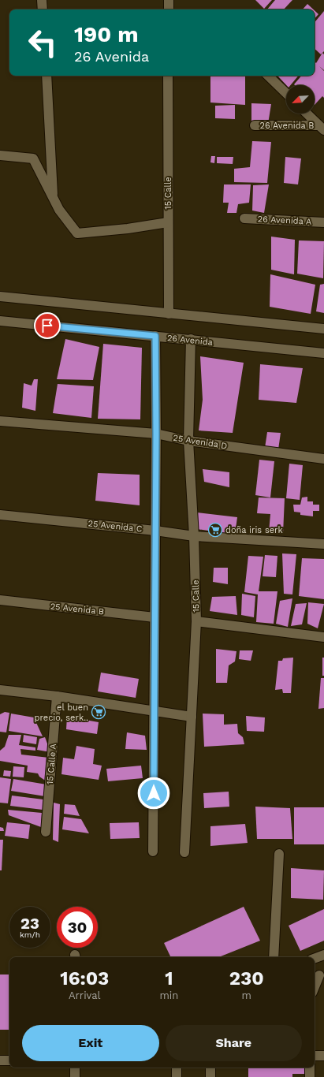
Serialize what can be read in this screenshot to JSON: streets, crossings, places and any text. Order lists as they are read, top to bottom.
{
  "streets": {
    "street": [
      "26 Avenida B",
      "15 Calle",
      "26 Avenida A",
      "26 Avenida",
      "25 Avenida D",
      "25 Avenida C",
      "25 Avenida B",
      "15 Calle A"
    ]
  },
  "crossings": [
    ["15 Calle", "26 Avenida"],
    ["15 Calle", "25 Avenida D"],
    ["15 Calle", "25 Avenida C"]
  ],
  "places": {
    "supermarket": ["doña iris serk", "el buen precio, serk.."]
  },
  "north": "bottom left",
  "page": {
    "turn": ["190 m", "26 Avenida"],
    "speed": "23 km/h",
    "limit": "30",
    "eta": [
      "16:03",
      "Arrival",
      "1",
      "min",
      "230",
      "m"
    ],
    "buttons": ["Exit", "Share"]
  }
}
